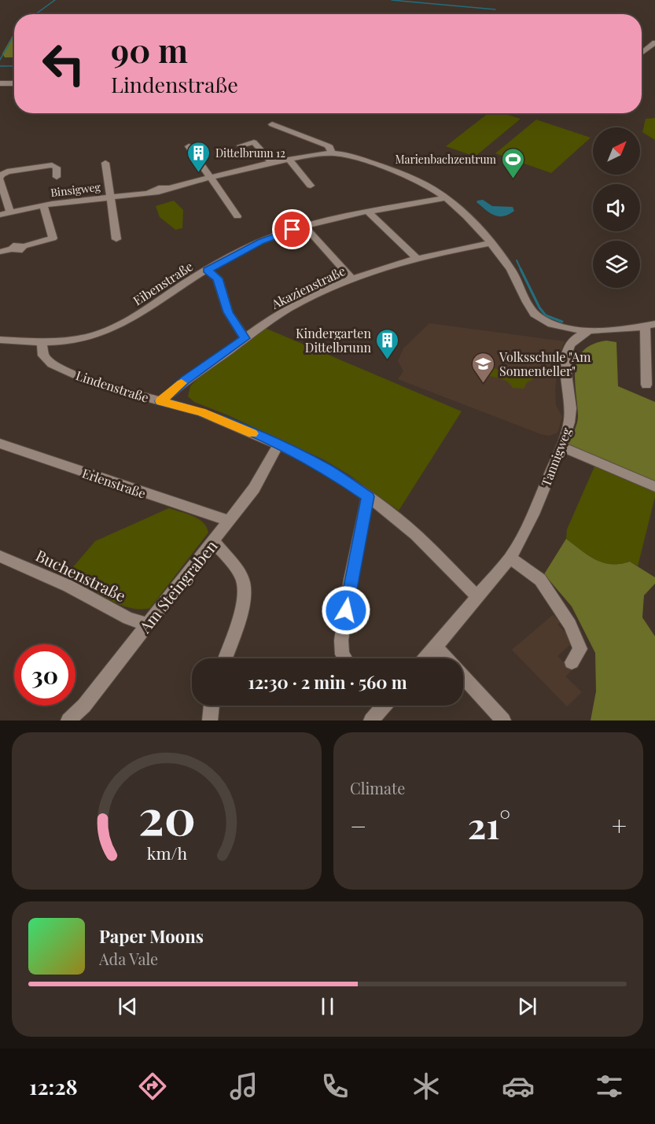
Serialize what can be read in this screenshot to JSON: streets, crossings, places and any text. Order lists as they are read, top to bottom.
{
  "streets": {
    "street": [
      "Binsigweg",
      "Eibenstraße",
      "Akazienstraße",
      "Lindenstraße",
      "Tannigweg",
      "Erlenstraße",
      "Buchenstraße",
      "Am Steingraben"
    ]
  },
  "crossings": [
    ["Binsigweg", "Eibenstraße"],
    ["Binsigweg", "Akazienstraße"],
    ["Binsigweg", "Tannigweg"],
    ["Eibenstraße", "Lindenstraße"],
    ["Akazienstraße", "Lindenstraße"],
    ["Lindenstraße", "Tannigweg"],
    ["Lindenstraße", "Am Steingraben"],
    ["Erlenstraße", "Am Steingraben"],
    ["Buchenstraße", "Am Steingraben"]
  ],
  "places": {
    "building": ["Dittelbrunn 12", "Kindergarten Dittelbrunn"],
    "sports": ["Marienbachzentrum"],
    "school or university": ["Volksschule \"Am Sonnenteller\""]
  },
  "north": "top right",
  "page": {
    "turn": ["90 m", "Lindenstraße"],
    "limit": "30",
    "trip": "12:30 · 2 min · 560 m",
    "tile": "Climate",
    "heat": ["−", "21°", "+"],
    "song": ["Paper Moons", "Ada Vale"],
    "tabs": "12:28",
    "gauge": ["20", "km/h"]
  }
}
